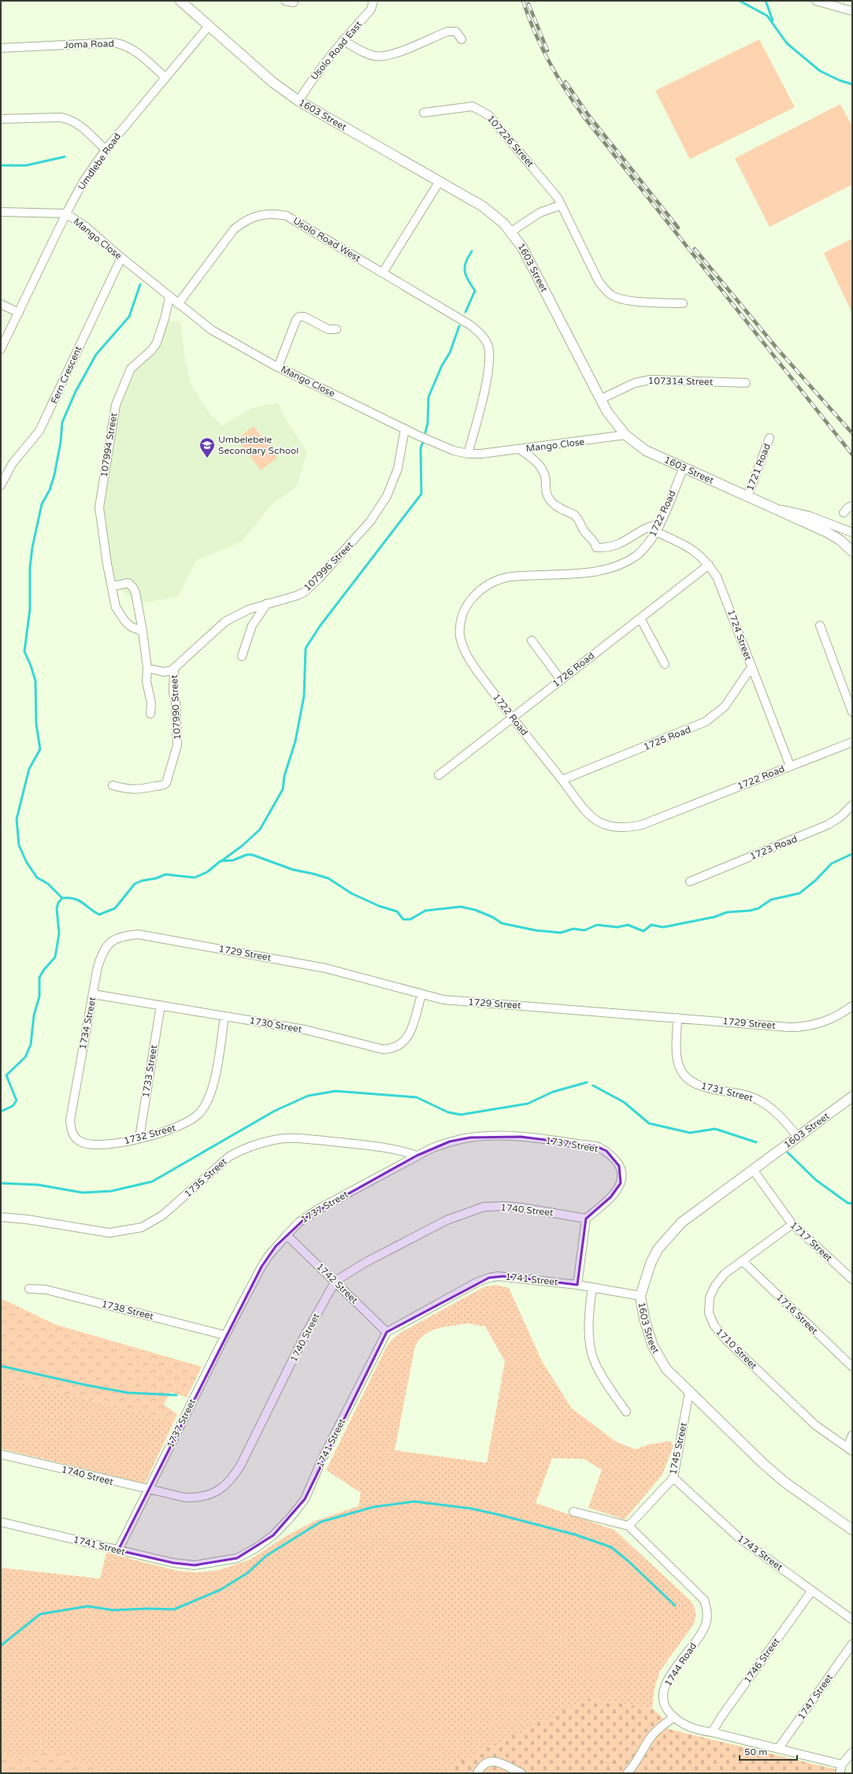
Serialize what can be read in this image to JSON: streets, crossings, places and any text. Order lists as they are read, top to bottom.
{
  "streets": {
    "street": [
      "Joma Road",
      "Usolo Road East",
      "1603 Street",
      "107226 Street",
      "Umdlebe Road",
      "Mango Close",
      "Usolo Road West",
      "Fern Crescent",
      "107314 Street",
      "107994 Street",
      "1721 Road",
      "1722 Road",
      "107996 Street",
      "1724 Street",
      "1726 Road",
      "107990 Street",
      "1725 Road",
      "1723 Road",
      "1729 Street",
      "1734 Street",
      "1730 Street",
      "1733 Street",
      "1731 Street",
      "1732 Street",
      "1737 Street",
      "1735 Street",
      "1740 Street",
      "1717 Street",
      "1741 Street",
      "1742 Street",
      "1738 Street",
      "1716 Street",
      "1710 Street",
      "1745 Street",
      "1743 Street",
      "1746 Street",
      "1744 Road",
      "1747 Street"
    ]
  },
  "crossings": [
    ["Joma Road", "Umdlebe Road"],
    ["Usolo Road East", "1603 Street"],
    ["1603 Street", "Umdlebe Road"],
    ["1603 Street", "Mango Close"],
    ["1603 Street", "107314 Street"],
    ["1603 Street", "1721 Road"],
    ["1603 Street", "1722 Road"],
    ["1603 Street", "1731 Street"],
    ["1603 Street", "1717 Street"],
    ["1603 Street", "1741 Street"],
    ["1603 Street", "1745 Street"],
    ["Umdlebe Road", "Mango Close"],
    ["Mango Close", "Usolo Road West"],
    ["Mango Close", "Fern Crescent"],
    ["Mango Close", "107994 Street"],
    ["Mango Close", "107996 Street"],
    ["1722 Road", "1724 Street"],
    ["1722 Road", "1726 Road"],
    ["1722 Road", "1725 Road"],
    ["107996 Street", "107990 Street"],
    ["1724 Street", "1726 Road"],
    ["1724 Street", "1725 Road"],
    ["1729 Street", "1734 Street"],
    ["1729 Street", "1730 Street"],
    ["1729 Street", "1731 Street"],
    ["1734 Street", "1730 Street"],
    ["1734 Street", "1732 Street"],
    ["1730 Street", "1733 Street"],
    ["1730 Street", "1732 Street"],
    ["1733 Street", "1732 Street"],
    ["1737 Street", "1735 Street"],
    ["1737 Street", "1740 Street"],
    ["1737 Street", "1741 Street"],
    ["1737 Street", "1742 Street"],
    ["1737 Street", "1738 Street"],
    ["1740 Street", "1742 Street"],
    ["1717 Street", "1710 Street"],
    ["1741 Street", "1742 Street"],
    ["1716 Street", "1710 Street"],
    ["1745 Street", "1743 Street"],
    ["1745 Street", "1744 Road"],
    ["1743 Street", "1746 Street"],
    ["1746 Street", "1744 Road"],
    ["1744 Road", "1747 Street"]
  ],
  "places": {
    "school or university": ["Umbelebele Secondary School"]
  },
  "scale_bar": "50 m"
}
